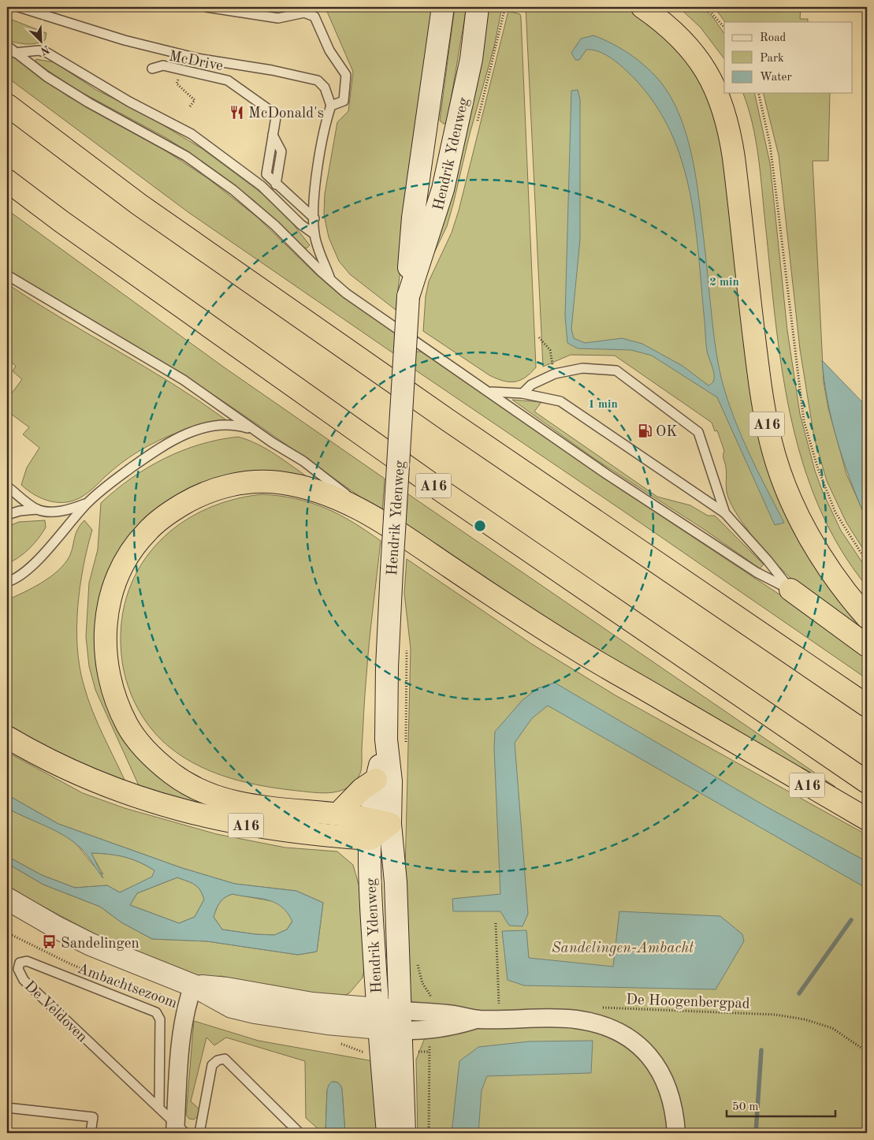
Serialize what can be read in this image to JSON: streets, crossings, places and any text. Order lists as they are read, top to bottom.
{
  "streets": {
    "highway": ["A16"],
    "main road": ["Hendrik Ydenweg", "Ambachtsezoom"],
    "street": ["De Veldoven"],
    "lane": ["McDrive"],
    "path": ["De Hoogenbergpad"]
  },
  "crossings": [
    ["Hendrik Ydenweg", "A16"],
    ["Hendrik Ydenweg", "Ambachtsezoom"],
    ["Ambachtsezoom", "De Veldoven"]
  ],
  "parks": ["Sandelingen-Ambacht"],
  "places": {
    "restaurant": ["McDonald's"],
    "fuel station": ["OK"],
    "bus stop": ["Sandelingen"]
  },
  "legend": ["Road", "Park", "Water"],
  "scale_bar": "50 m",
  "north": "bottom right",
  "rings": ["2 min", "1 min"]
}
